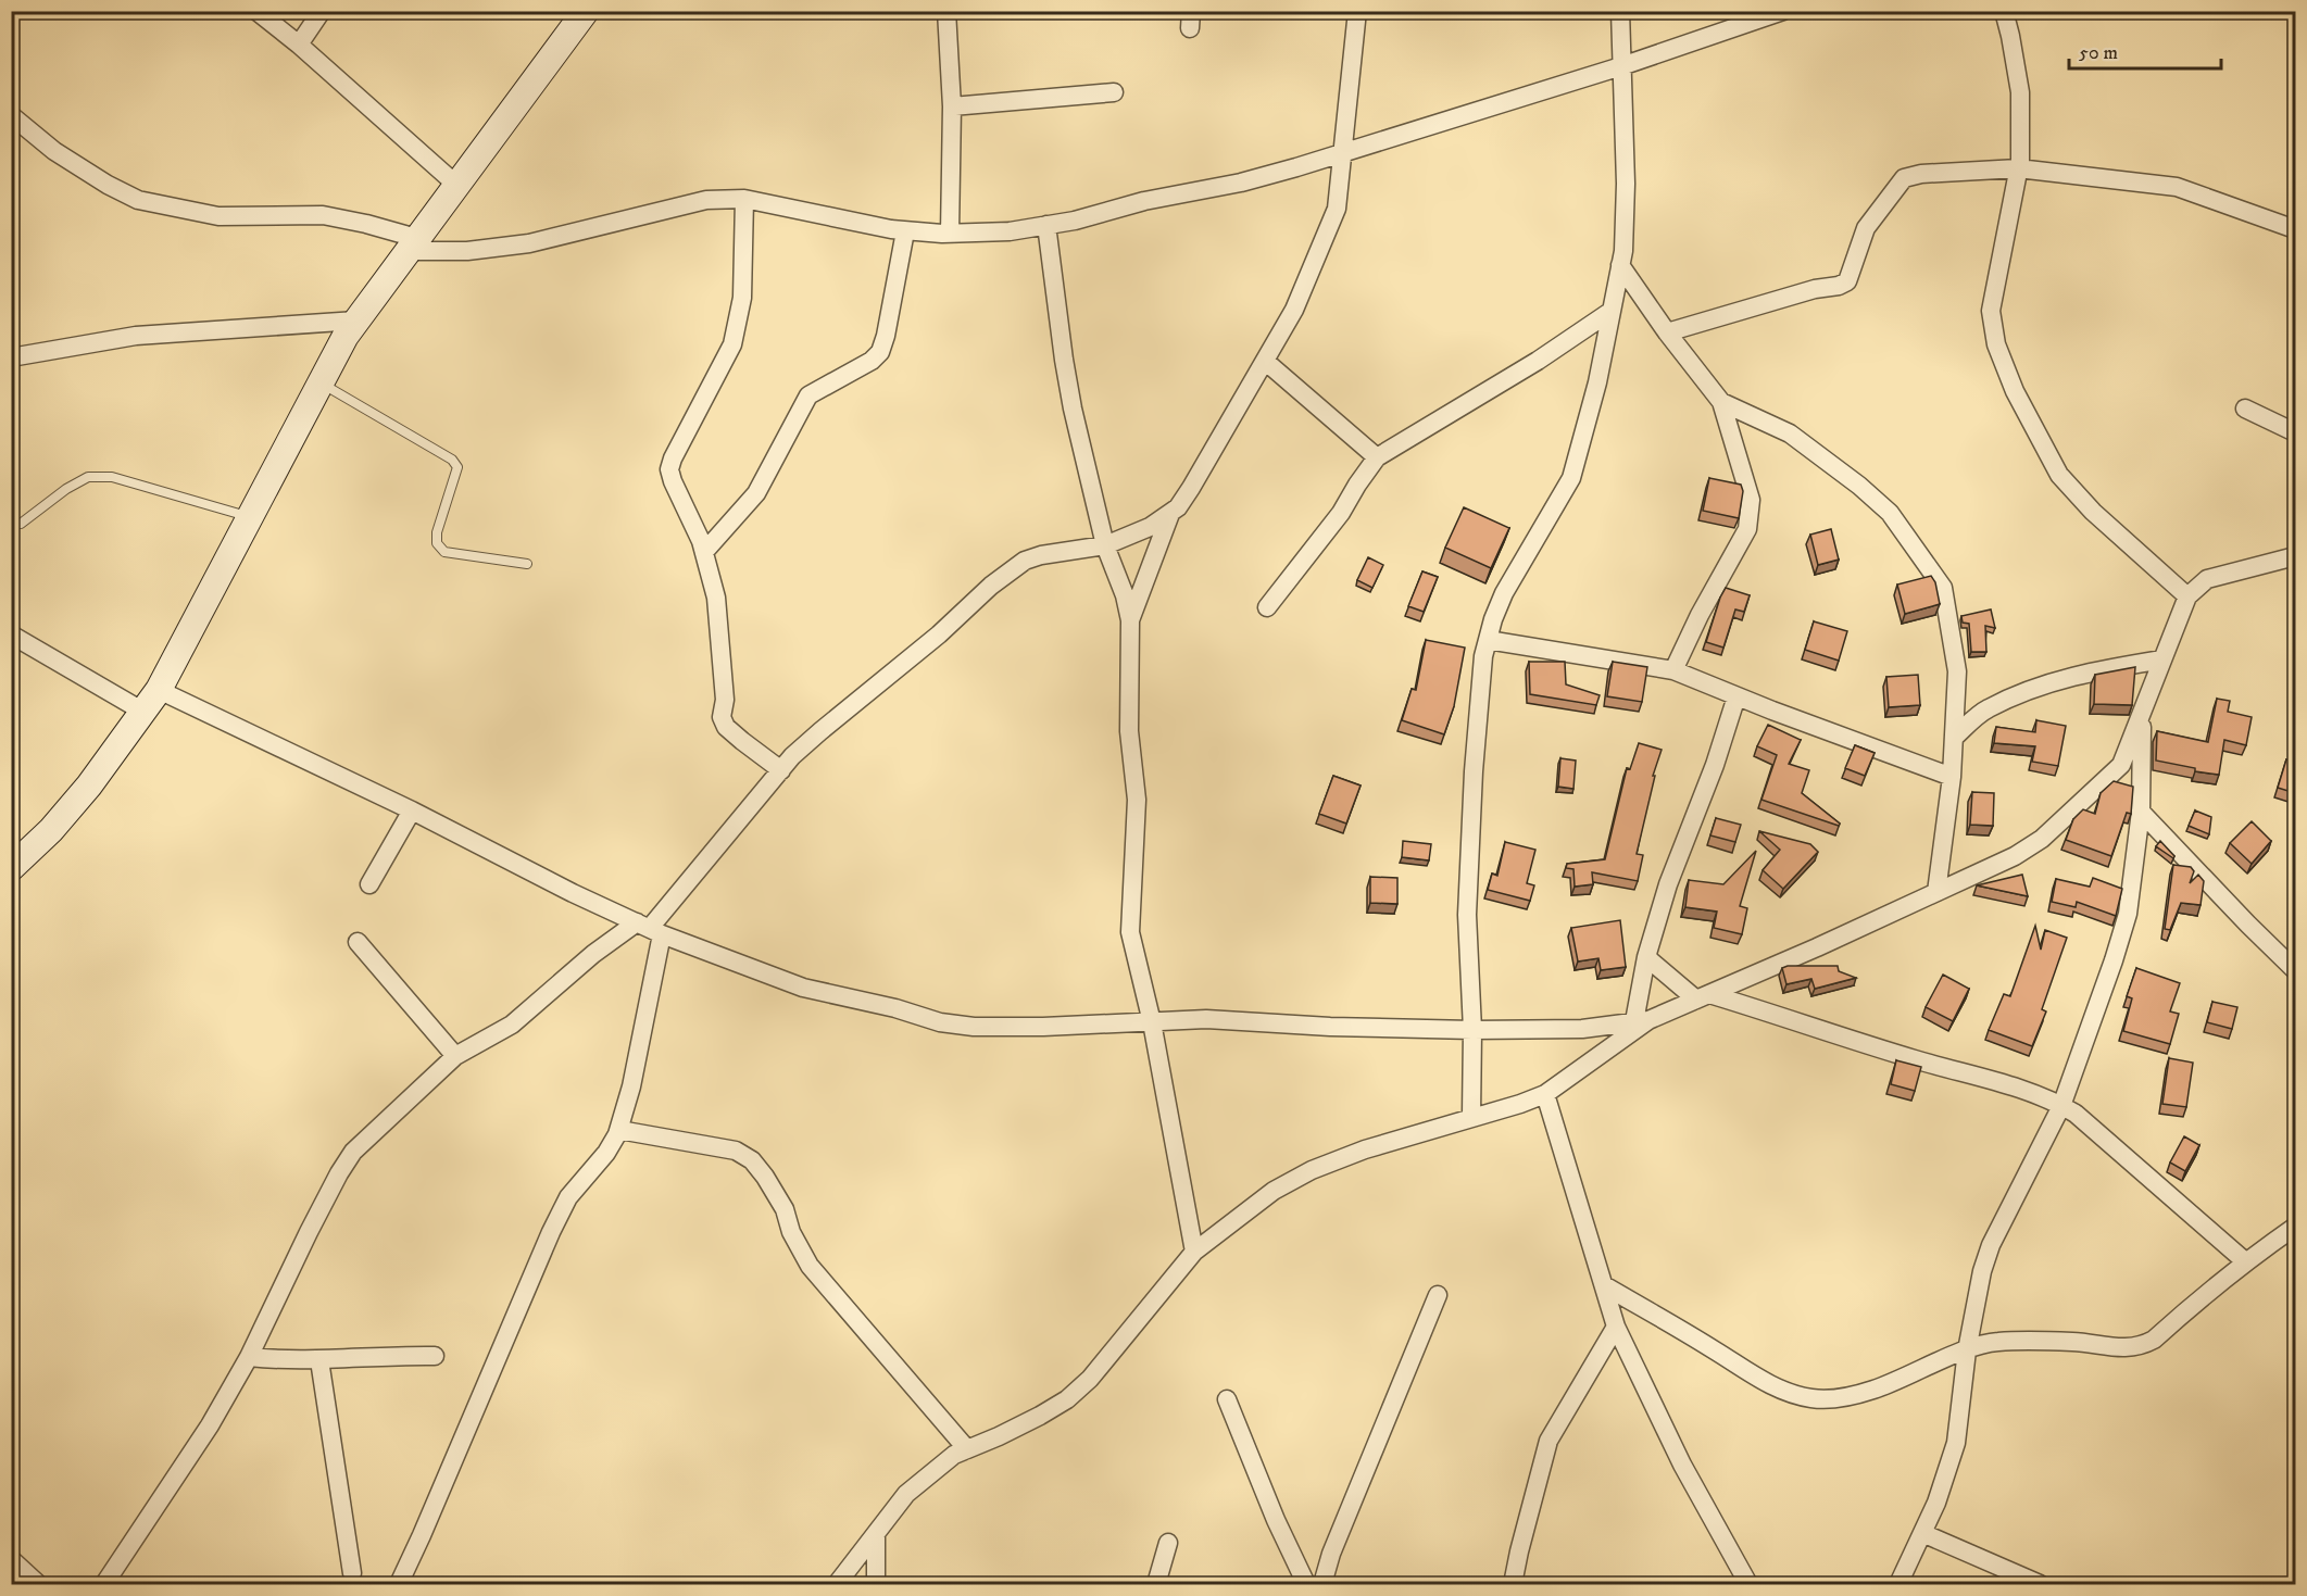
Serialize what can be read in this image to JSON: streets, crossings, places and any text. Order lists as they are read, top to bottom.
{
  "scale_bar": "50 m"
}
